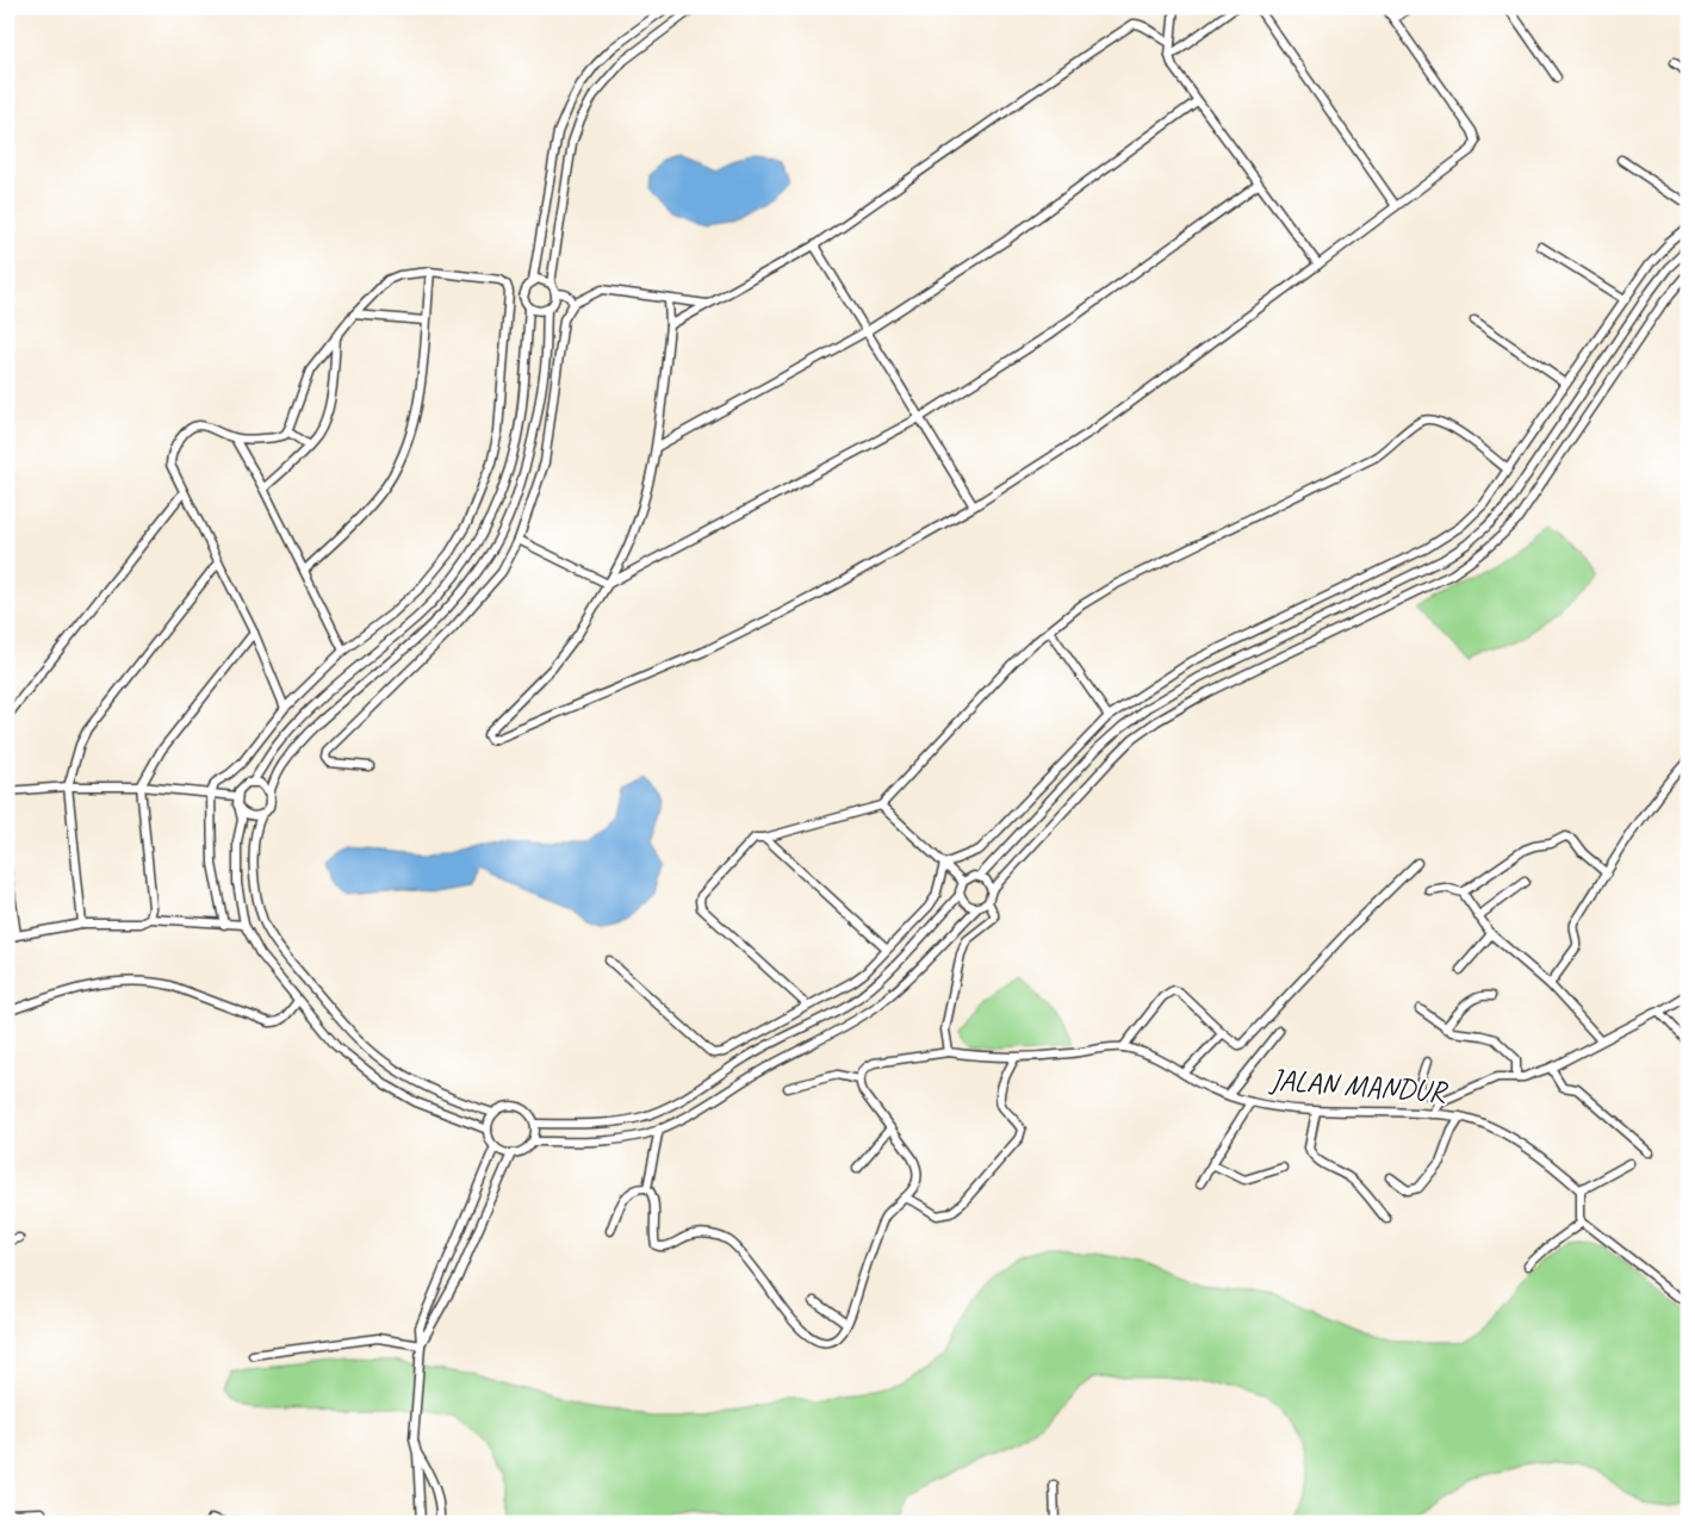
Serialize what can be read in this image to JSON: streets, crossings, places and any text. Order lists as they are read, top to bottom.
{
  "streets": {
    "street": ["JALAN MANDUR"]
  }
}
